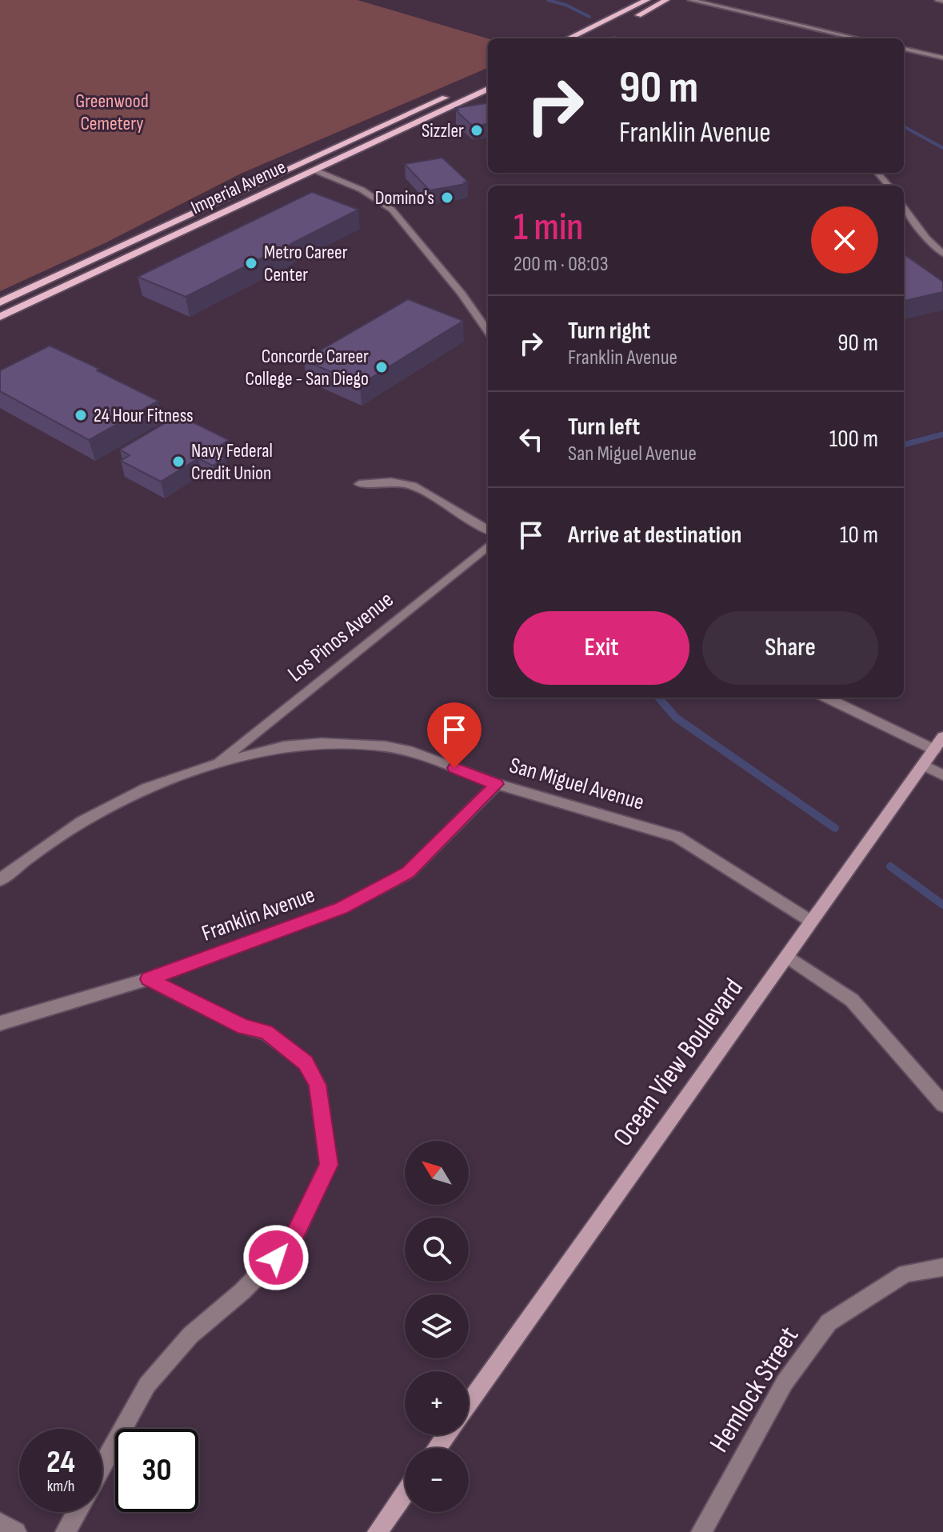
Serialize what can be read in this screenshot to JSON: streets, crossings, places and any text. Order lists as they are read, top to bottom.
{
  "streets": {
    "main road": ["Imperial Avenue", "Ocean View Boulevard"],
    "street": [
      "Los Pinos Avenue",
      "San Miguel Avenue",
      "Franklin Avenue",
      "Hemlock Street"
    ]
  },
  "crossings": [
    ["Los Pinos Avenue", "San Miguel Avenue"],
    ["San Miguel Avenue", "Franklin Avenue"],
    ["San Miguel Avenue", "Ocean View Boulevard"]
  ],
  "parks": ["Greenwood Cemetery"],
  "places": [
    "Sizzler",
    "Domino's",
    "Metro Career Center",
    "Concorde Career College - San Diego",
    "24 Hour Fitness",
    "Navy Federal Credit Union"
  ],
  "north": "top left",
  "page": {
    "turn": ["90 m", "Franklin Avenue"],
    "heading": ["1 min", "200 m · 08:03"],
    "list": [
      {
        "name": "Turn right",
        "note": "Franklin Avenue",
        "value": "90 m"
      },
      {
        "name": "Turn left",
        "note": "San Miguel Avenue",
        "value": "100 m"
      },
      {
        "name": "Arrive at destination",
        "value": "10 m"
      }
    ],
    "buttons": ["Exit", "Share"],
    "map_buttons": ["+", "−"],
    "speed": "24 km/h",
    "limit": "30"
  }
}
